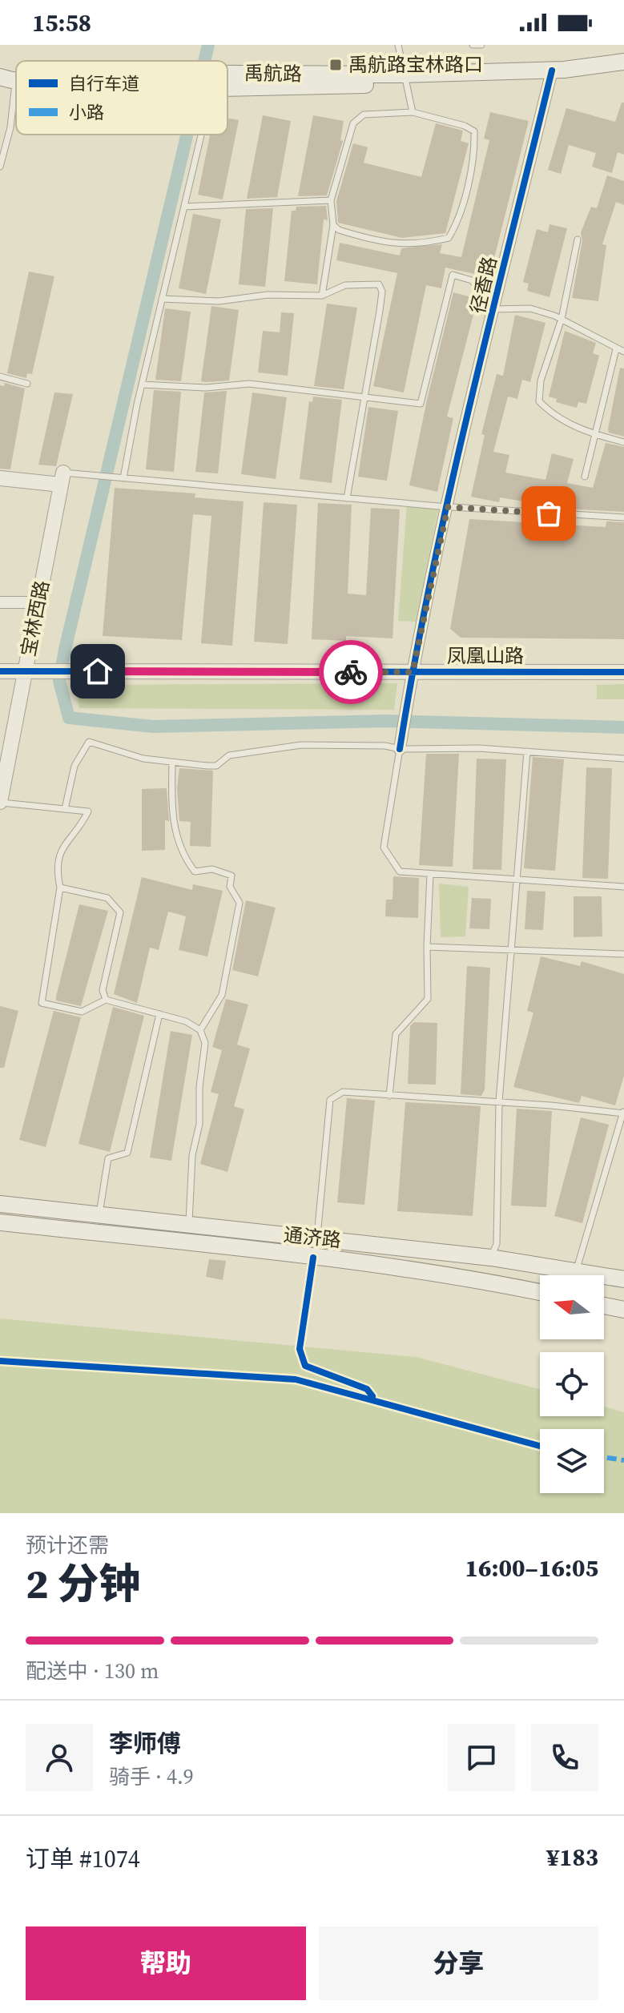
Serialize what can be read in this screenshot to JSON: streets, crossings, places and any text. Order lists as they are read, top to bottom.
{
  "streets": {
    "main road": ["禹航路", "通济路"],
    "street": ["径香路", "宝林西路", "凤凰山路"]
  },
  "crossings": [
    ["禹航路", "径香路"],
    ["径香路", "凤凰山路"],
    ["宝林西路", "凤凰山路"]
  ],
  "places": {
    "transit": ["禹航路宝林路口"]
  },
  "legend": ["自行车道", "小路"],
  "north": "left",
  "page": {
    "status": "15:58",
    "heading": ["2 分钟", "预计还需", "16:00–16:05"],
    "panel": [
      "李师傅",
      "骑手 · 4.9",
      "订单 #1074",
      "¥183"
    ],
    "bar": "配送中 · 130 m",
    "buttons": ["帮助", "分享"]
  }
}
